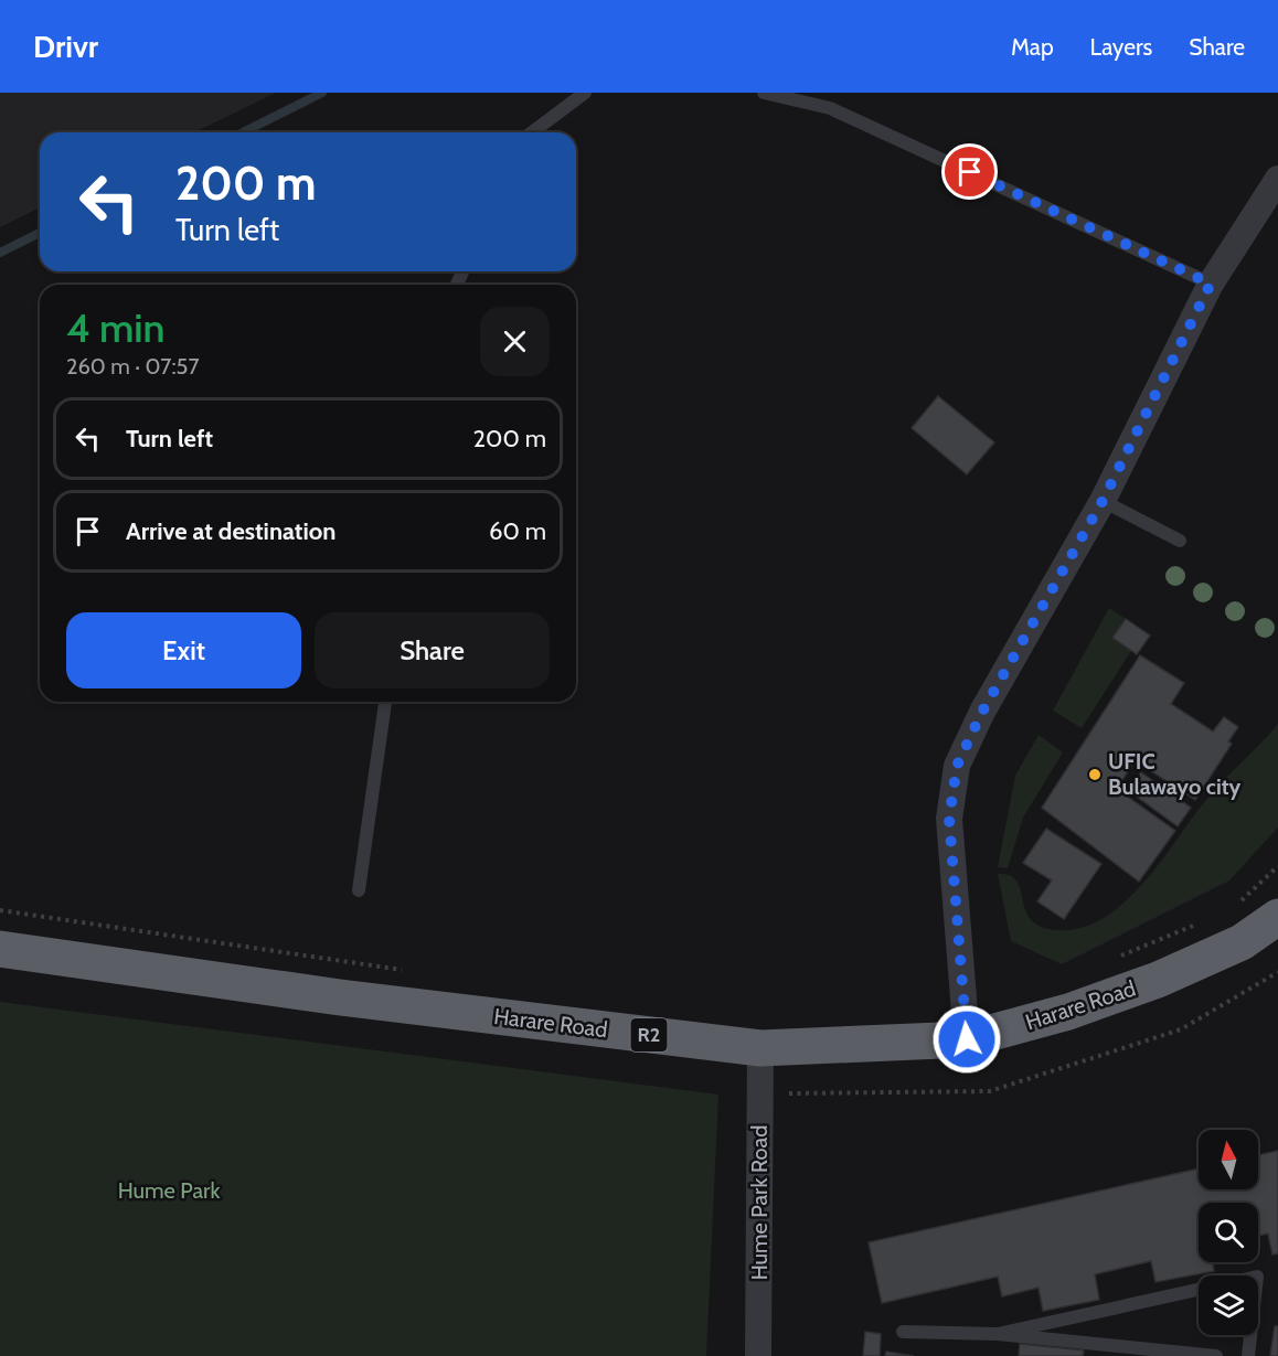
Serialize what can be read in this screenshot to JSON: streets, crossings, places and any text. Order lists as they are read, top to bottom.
{
  "streets": {
    "highway": ["Harare Road", "R2"],
    "street": ["Hume Park Road"]
  },
  "crossings": [
    ["Harare Road", "Hume Park Road"]
  ],
  "parks": ["Hume Park"],
  "places": ["UFIC Bulawayo city"],
  "north": "top",
  "page": {
    "header": "Drivr",
    "nav": ["Map", "Layers", "Share"],
    "turn": ["200 m", "Turn left"],
    "heading": ["4 min", "260 m · 07:57"],
    "list": [
      {
        "name": "Turn left",
        "value": "200 m"
      },
      {
        "name": "Arrive at destination",
        "value": "60 m"
      }
    ],
    "buttons": ["Exit", "Share"]
  }
}
